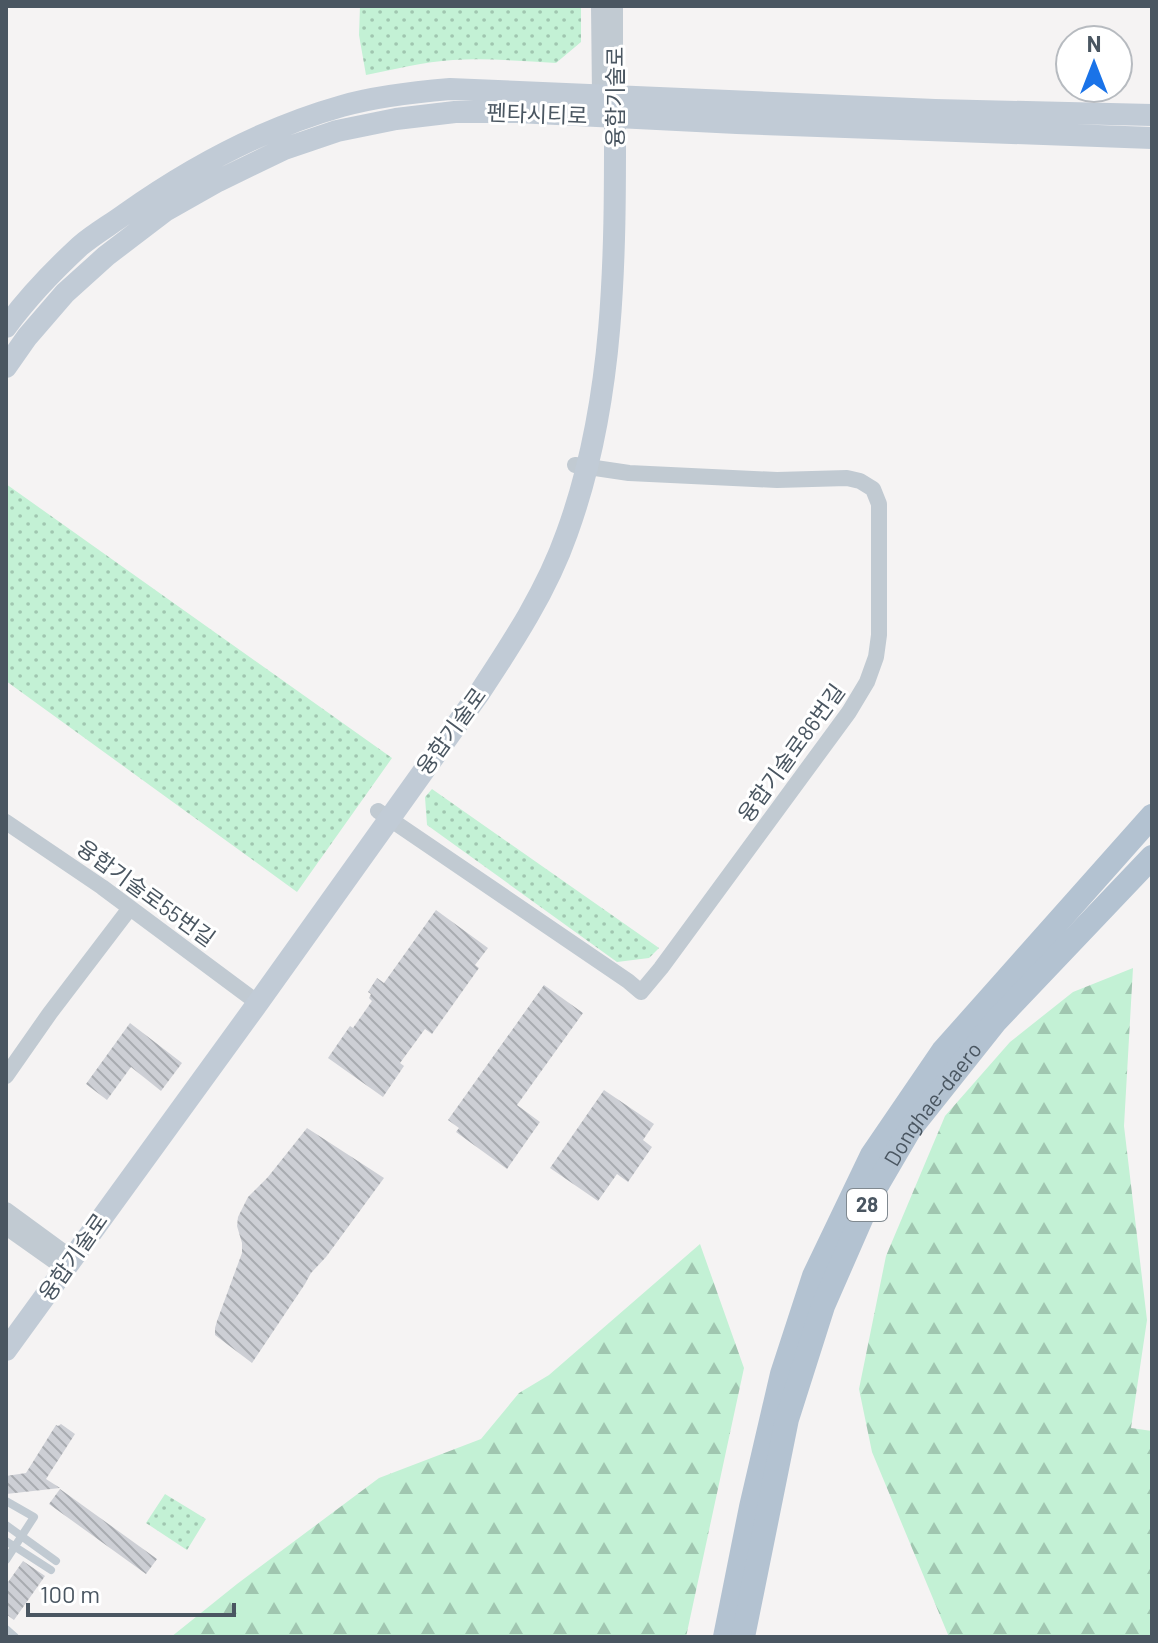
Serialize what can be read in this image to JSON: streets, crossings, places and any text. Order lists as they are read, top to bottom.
{
  "streets": {
    "main road": ["Donghae-daero", "28"],
    "street": [
      "융합기술로",
      "펜타시티로",
      "융합기술로86번길",
      "융합기술로55번길"
    ]
  },
  "crossings": [
    ["융합기술로", "펜타시티로"],
    ["융합기술로", "융합기술로86번길"],
    ["융합기술로", "융합기술로55번길"]
  ],
  "scale_bar": "100 m",
  "north": "top"
}
